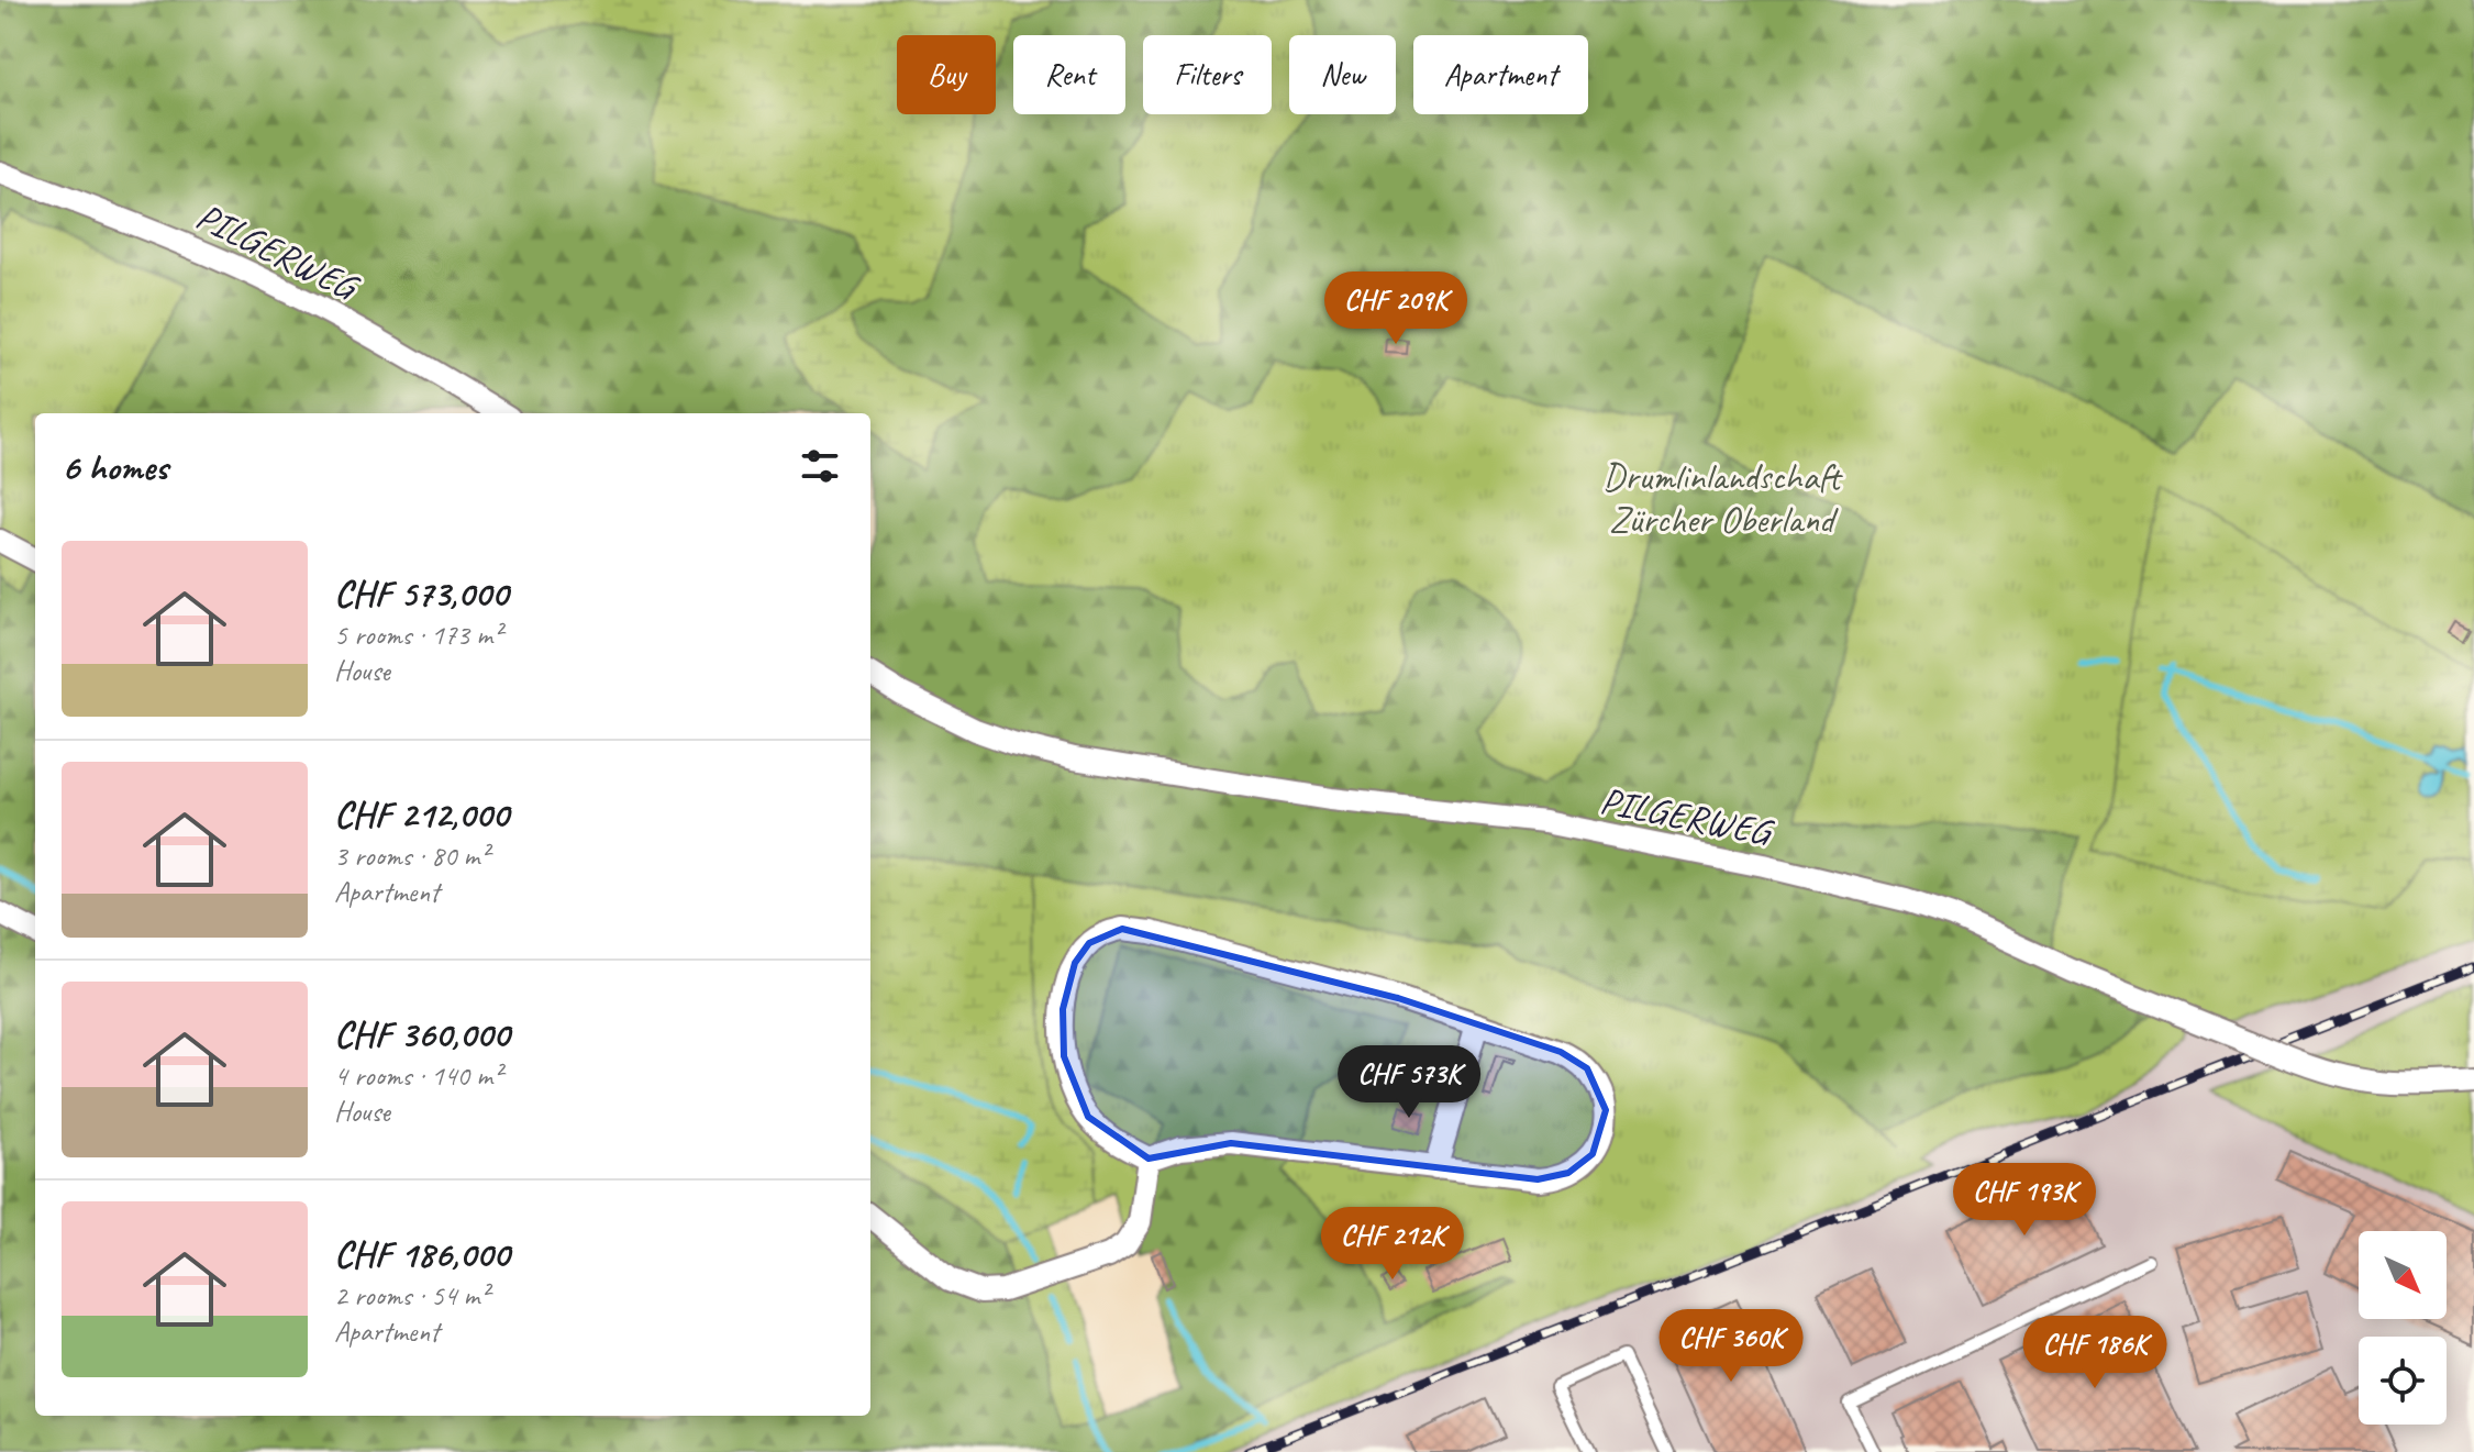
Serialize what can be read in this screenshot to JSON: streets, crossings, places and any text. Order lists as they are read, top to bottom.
{
  "streets": {
    "street": ["PILGERWEG"]
  },
  "parks": ["Drumlinlandschaft Zürcher Oberland"],
  "north": "bottom right",
  "page": {
    "chip": [
      "Buy",
      "Rent",
      "Filters",
      "New",
      "Apartment"
    ],
    "price": [
      "CHF 209K",
      "CHF 573K",
      "CHF 193K",
      "CHF 212K",
      "CHF 360K",
      "CHF 186K"
    ],
    "heading": "6 homes",
    "list": [
      {
        "name": "CHF 573,000",
        "note": "5 rooms · 173 m² · House"
      },
      {
        "name": "CHF 212,000",
        "note": "3 rooms · 80 m² · Apartment"
      },
      {
        "name": "CHF 360,000",
        "note": "4 rooms · 140 m² · House"
      },
      {
        "name": "CHF 186,000",
        "note": "2 rooms · 54 m² · Apartment"
      }
    ]
  }
}
